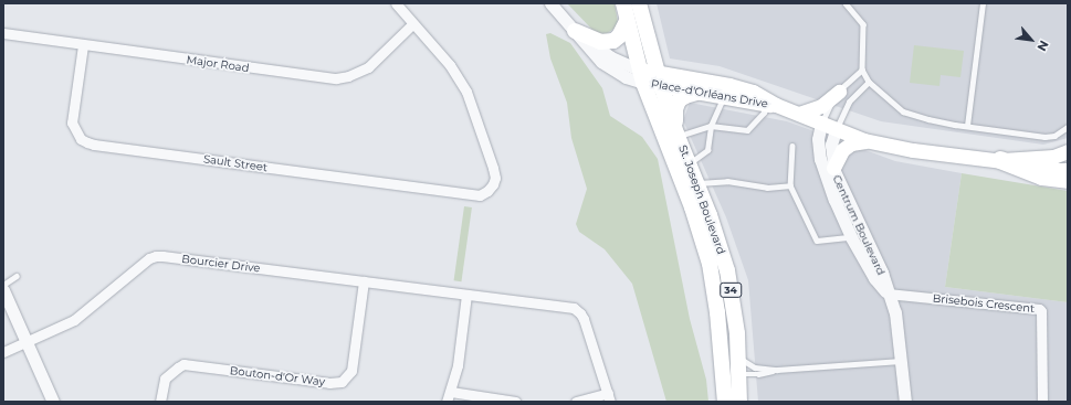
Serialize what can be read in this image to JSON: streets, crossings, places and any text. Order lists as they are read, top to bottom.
{
  "streets": {
    "main road": ["Place-d'Orléans Drive", "St. Joseph Boulevard", "34"],
    "street": [
      "Major Road",
      "Sault Street",
      "Centrum Boulevard",
      "Bourcier Drive",
      "Brisebois Crescent",
      "Bouton-d'Or Way"
    ]
  },
  "crossings": [
    ["Major Road", "Sault Street"],
    ["Place-d'Orléans Drive", "St. Joseph Boulevard"],
    ["Place-d'Orléans Drive", "Centrum Boulevard"],
    ["Centrum Boulevard", "Brisebois Crescent"],
    ["Bourcier Drive", "Bouton-d'Or Way"]
  ],
  "north": "bottom right"
}
